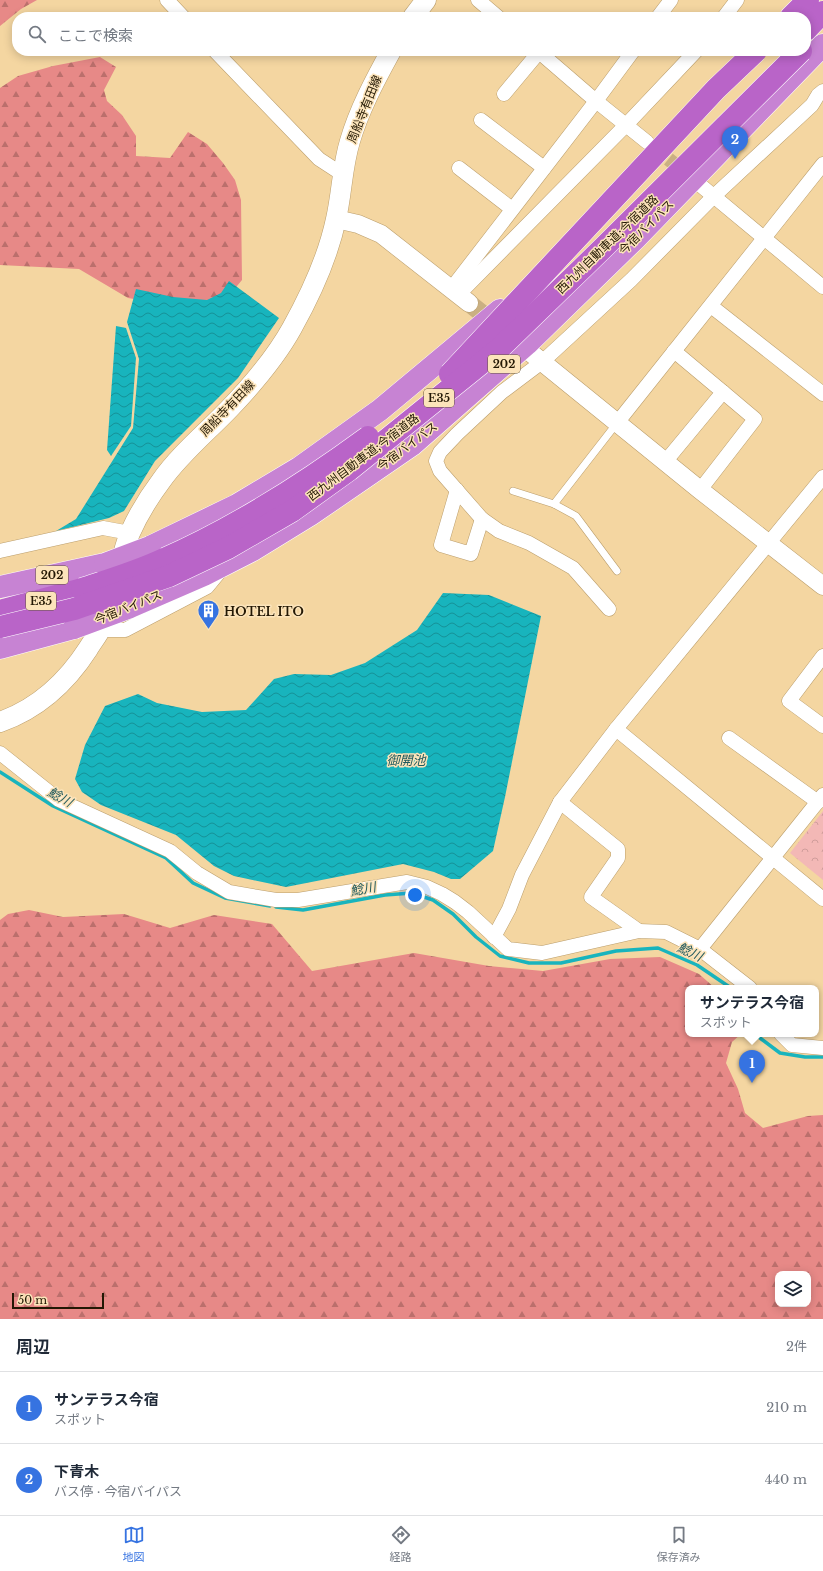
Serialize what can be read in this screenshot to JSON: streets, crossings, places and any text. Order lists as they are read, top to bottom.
{
  "streets": {
    "highway": [
      "今宿バイパス",
      "西九州自動車道;今宿道路",
      "202",
      "E35"
    ],
    "main road": ["周船寺有田線"]
  },
  "water": ["御開池", "鯰川"],
  "places": {
    "building": ["HOTEL ITO"]
  },
  "scale_bar": "50 m",
  "page": {
    "search": "ここで検索",
    "pins": ["2", "1"],
    "popup": ["サンテラス今宿", "スポット"],
    "scale": "50 m",
    "heading": ["周辺", "2件"],
    "list": [
      {
        "mark": "1",
        "name": "サンテラス今宿",
        "note": "スポット",
        "value": "210 m"
      },
      {
        "mark": "2",
        "name": "下青木",
        "note": "バス停 · 今宿バイパス",
        "value": "440 m"
      }
    ],
    "nav": ["地図", "経路", "保存済み"]
  }
}
